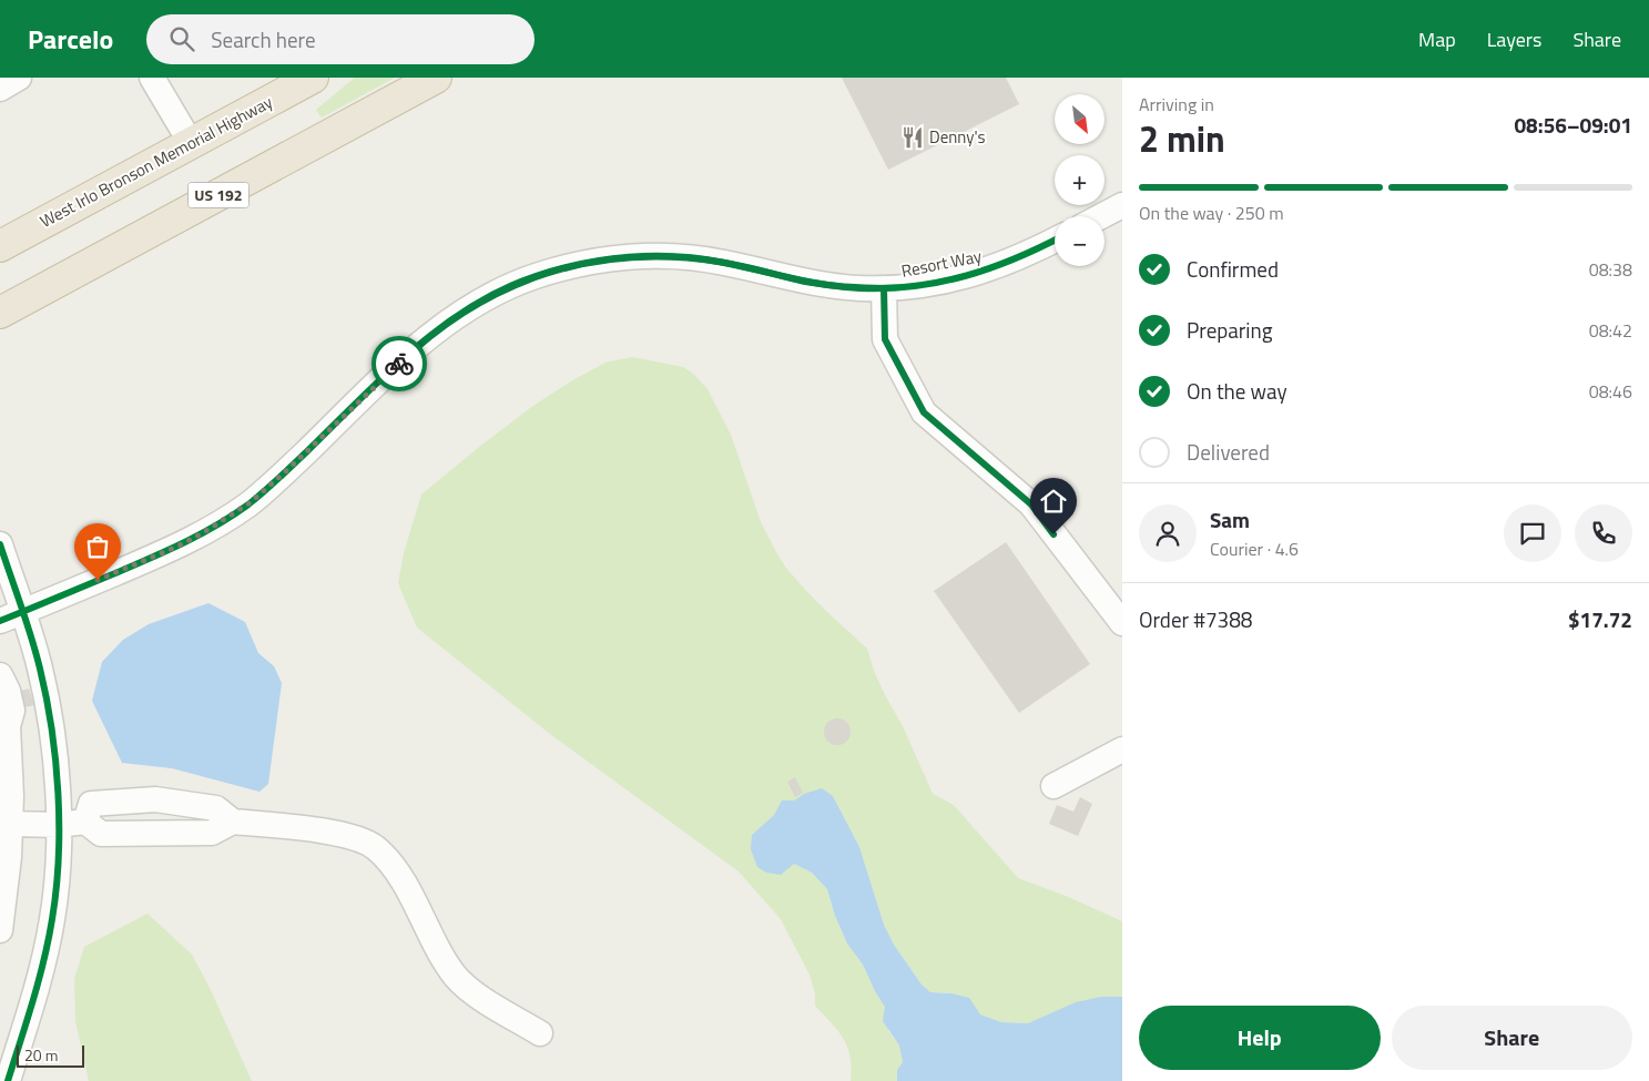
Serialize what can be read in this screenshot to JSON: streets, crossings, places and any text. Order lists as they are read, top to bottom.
{
  "streets": {
    "highway": ["West Irlo Bronson Memorial Highway", "US 192"],
    "street": ["Resort Way"]
  },
  "places": {
    "restaurant": ["Denny's"]
  },
  "scale_bar": "20 m",
  "north": "bottom right",
  "page": {
    "header": "Parcelo",
    "search": "Search here",
    "nav": ["Map", "Layers", "Share"],
    "heading": ["2 min", "Arriving in", "08:56–09:01"],
    "panel": [
      "Sam",
      "Courier · 4.6",
      "Order #7388",
      "$17.72"
    ],
    "map_buttons": ["+", "−"],
    "bar": "On the way · 250 m",
    "list": [
      ["Confirmed", "08:38"],
      ["Preparing", "08:42"],
      ["On the way", "08:46"],
      "Delivered"
    ],
    "buttons": ["Help", "Share"],
    "scale": "20 m"
  }
}
